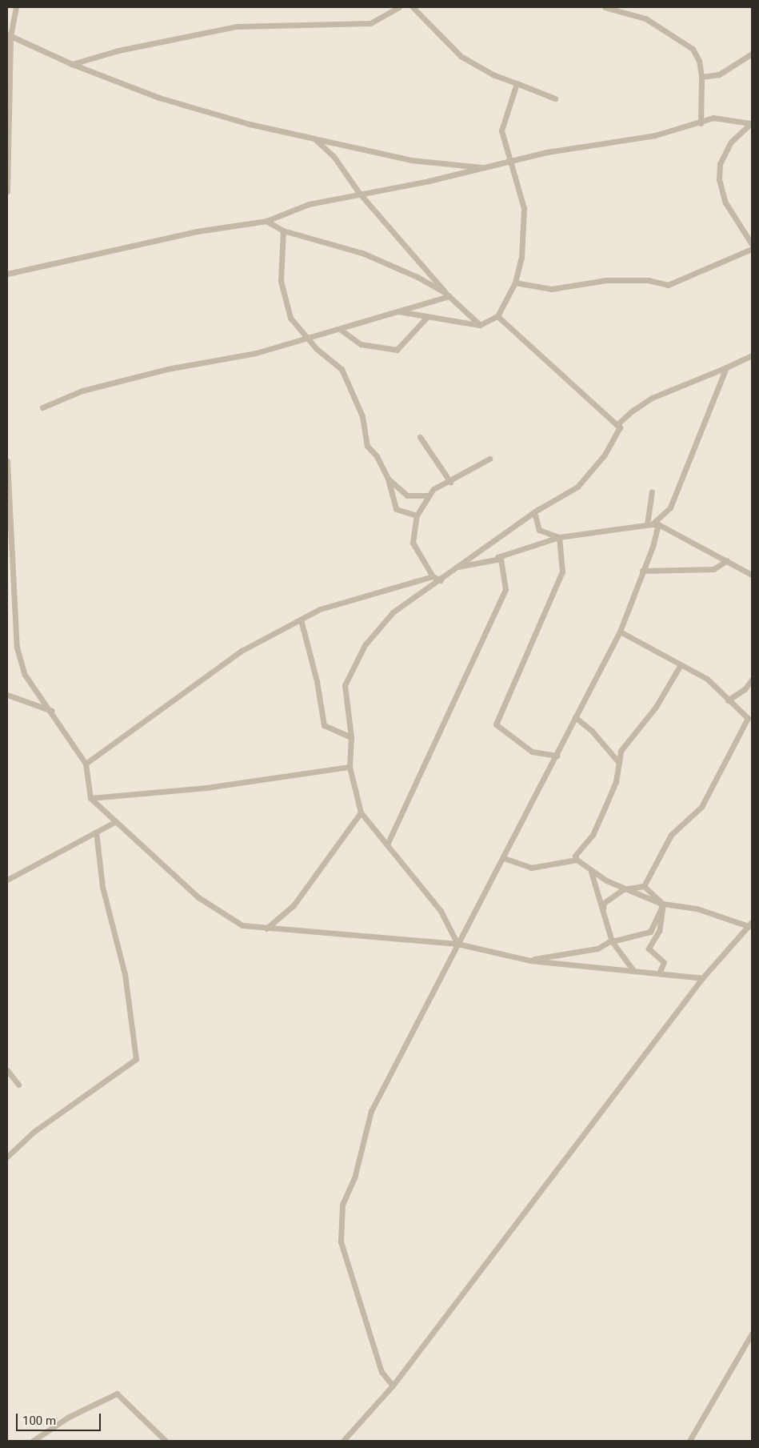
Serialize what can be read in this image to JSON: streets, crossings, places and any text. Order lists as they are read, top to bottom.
{
  "scale_bar": "100 m"
}
